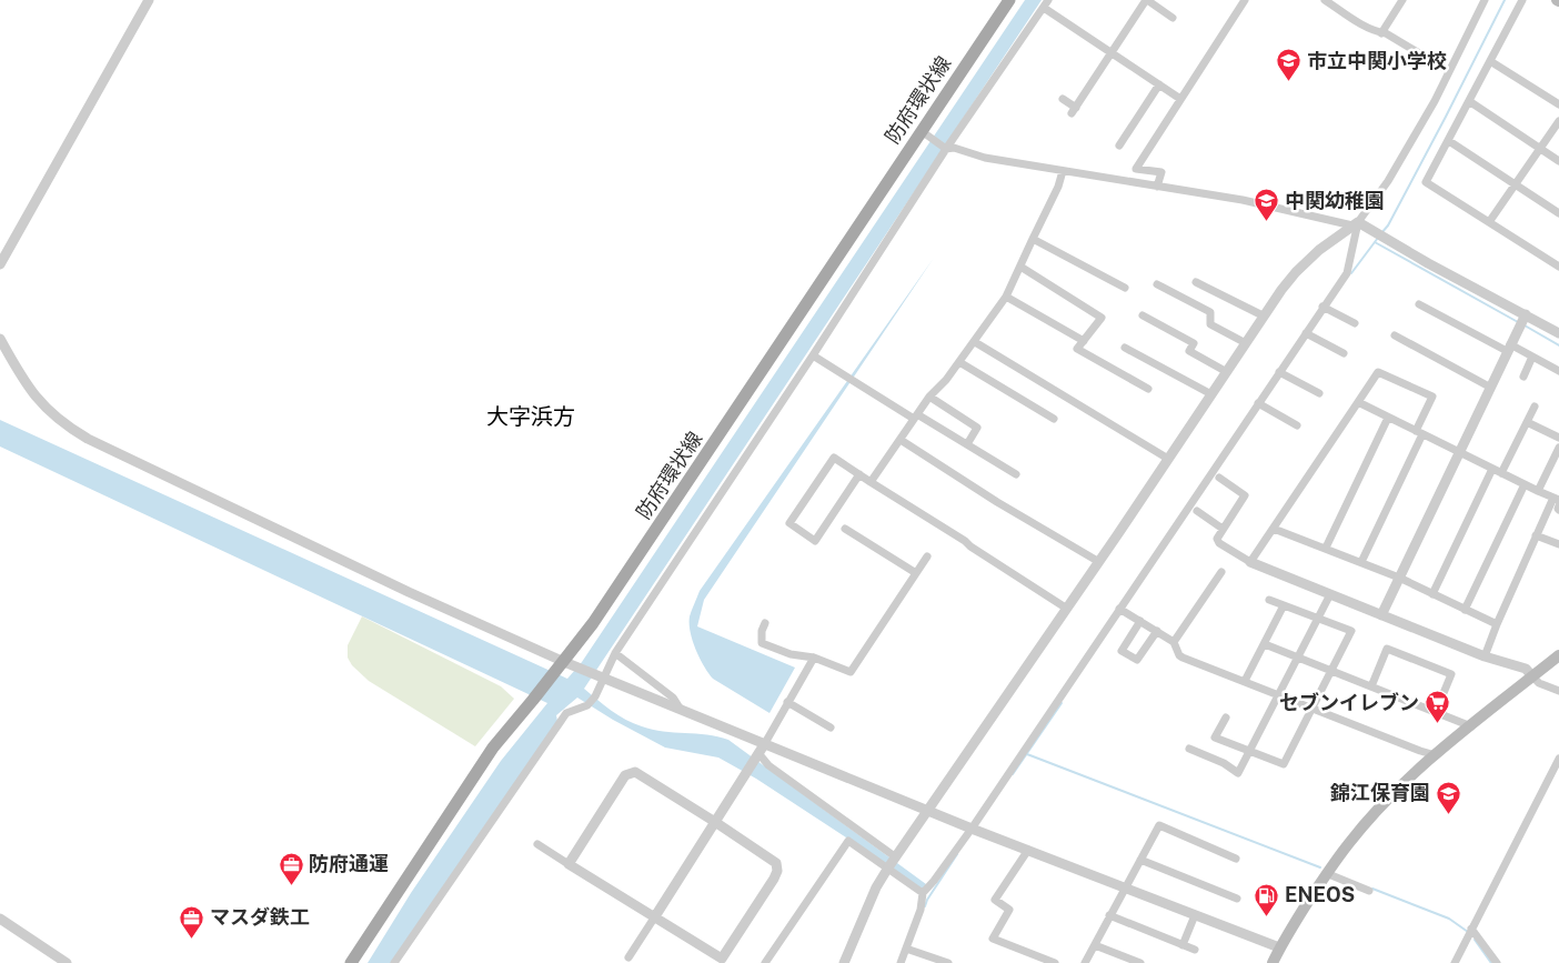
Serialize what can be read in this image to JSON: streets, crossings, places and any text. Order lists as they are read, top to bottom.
{
  "streets": {
    "main road": ["防府環状線"]
  },
  "districts": ["大字浜方"],
  "places": {
    "school or university": ["市立中関小学校", "中関幼稚園", "錦江保育園"],
    "supermarket": ["セブンイレブン"],
    "office": ["防府通運", "マスダ鉄工"],
    "fuel station": ["ENEOS"]
  }
}
